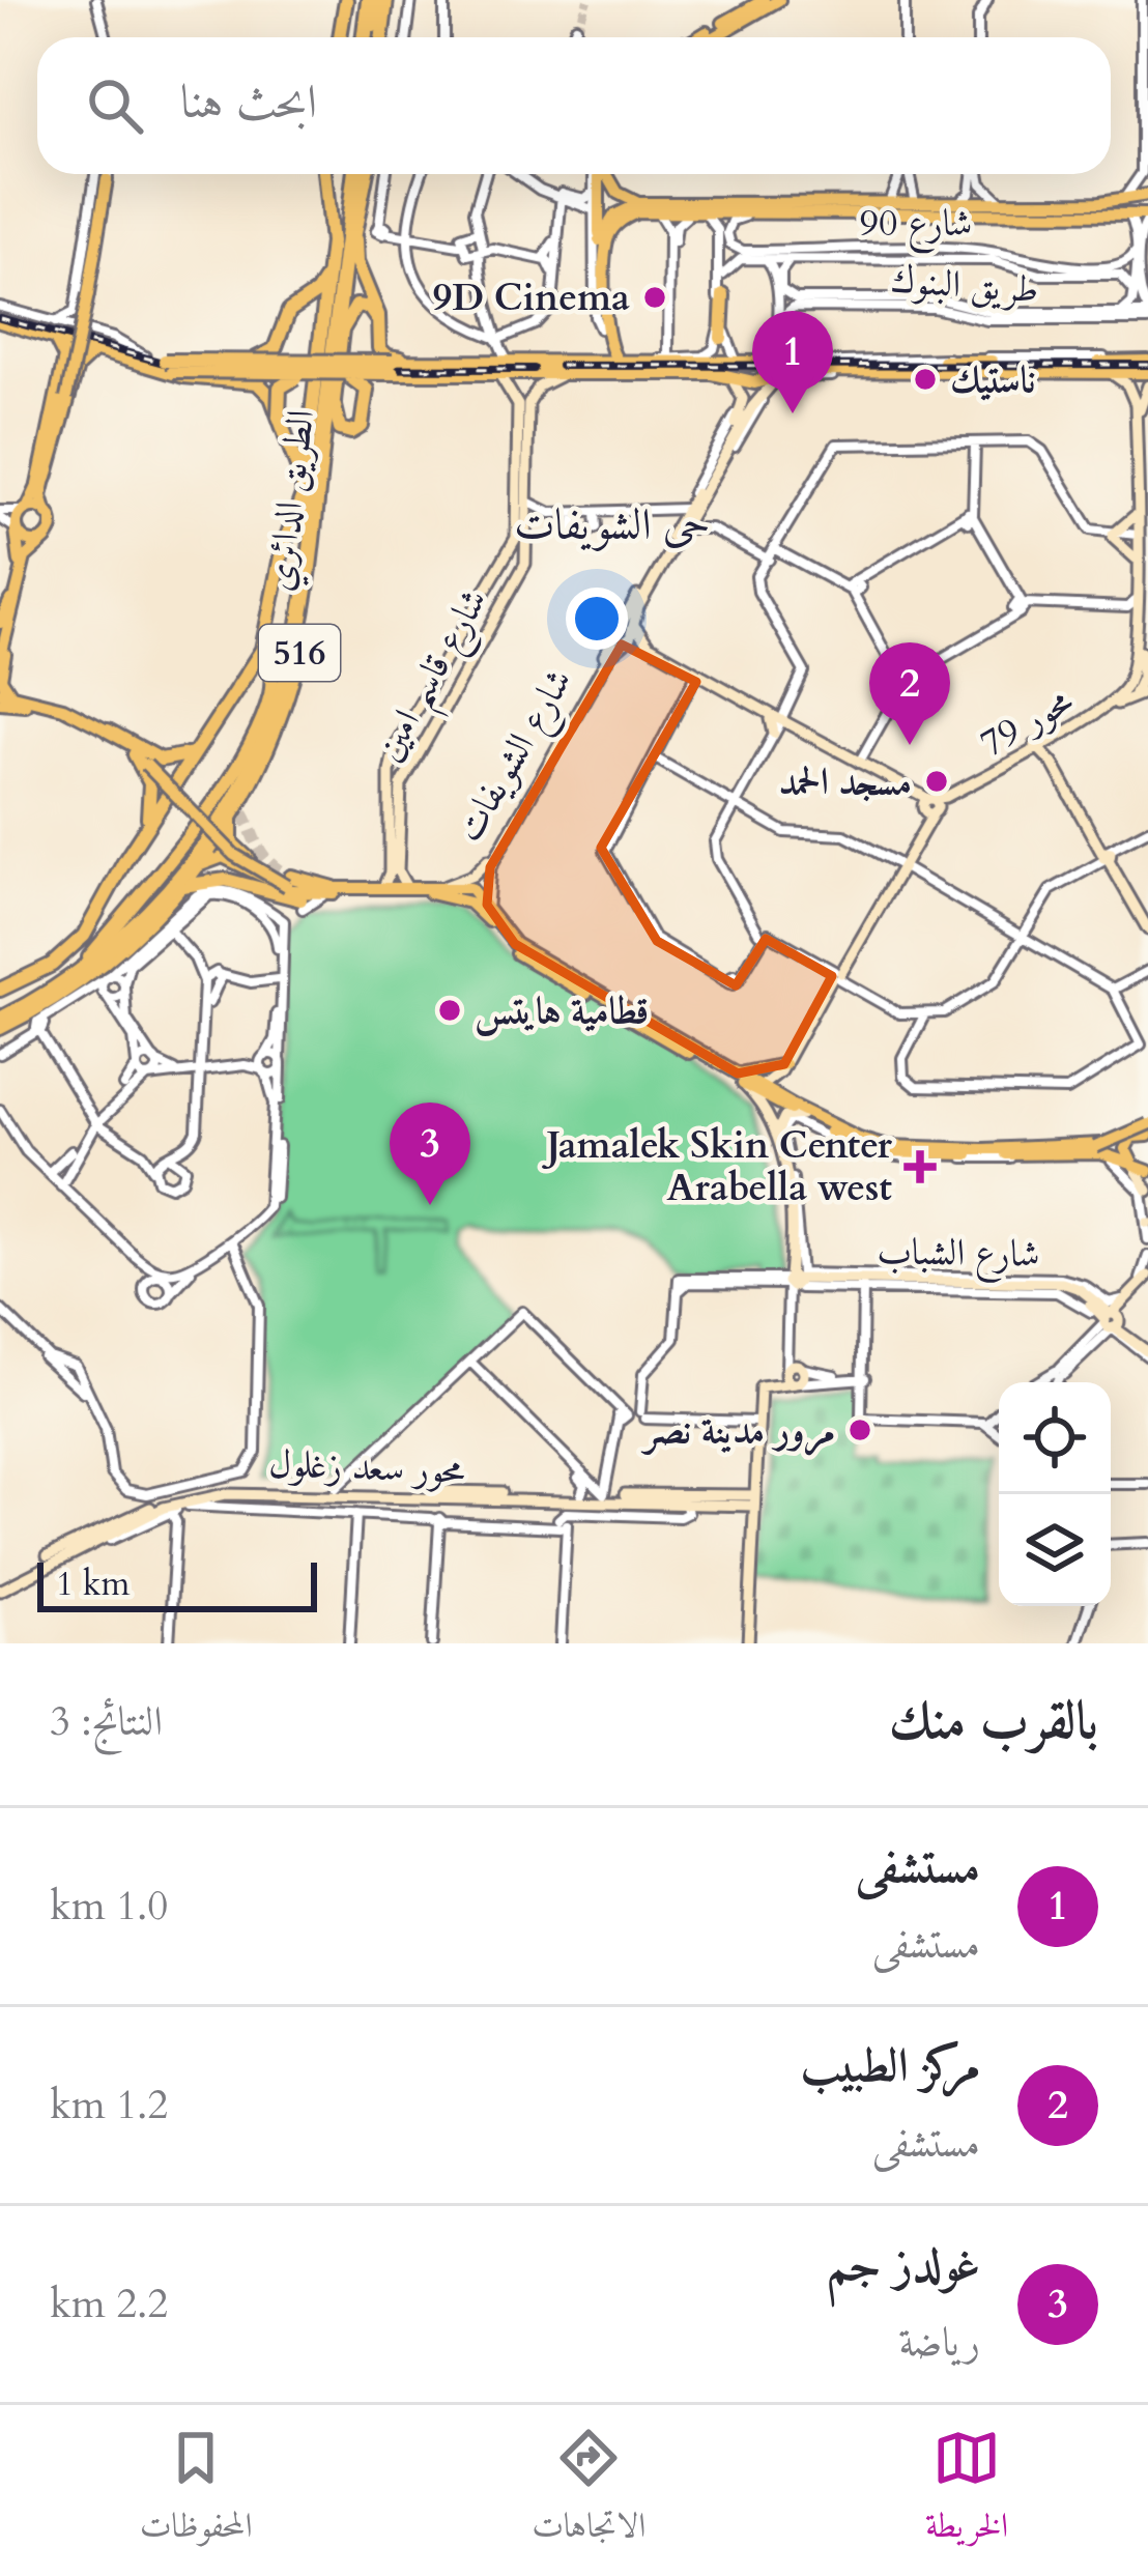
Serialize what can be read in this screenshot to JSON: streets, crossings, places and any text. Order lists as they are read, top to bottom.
{
  "streets": {
    "highway": ["الطريق الدائري", "516"],
    "main road": [
      "شارع قاسم امين",
      "محور 79",
      "شارع الشويفات",
      "شارع الشباب",
      "محور سعد زغلول"
    ],
    "street": ["شارع 90", "طريق البنوك"]
  },
  "crossings": [
    ["الطريق الدائري", "516"]
  ],
  "districts": ["حى الشويفات"],
  "places": {
    "other": [
      "9D Cinema",
      "ناستيك",
      "مسجد الحمد",
      "قطامية هايتس",
      "مرور مدينة نصر"
    ],
    "health": ["Jamalek Skin Center Arabella west"]
  },
  "scale_bar": "1 km",
  "page": {
    "search": "ابحث هنا",
    "pins": ["1", "2", "3"],
    "scale": "1 km",
    "heading": ["بالقرب منك", "النتائج: 3"],
    "list": [
      {
        "mark": "1",
        "name": "مستشفى",
        "note": "مستشفى",
        "value": "1.0 km"
      },
      {
        "mark": "2",
        "name": "مركز الطبيب",
        "note": "مستشفى",
        "value": "1.2 km"
      },
      {
        "mark": "3",
        "name": "غولدز جم",
        "note": "رياضة",
        "value": "2.2 km"
      }
    ],
    "nav": ["الخريطة", "الاتجاهات", "المحفوظات"]
  }
}
